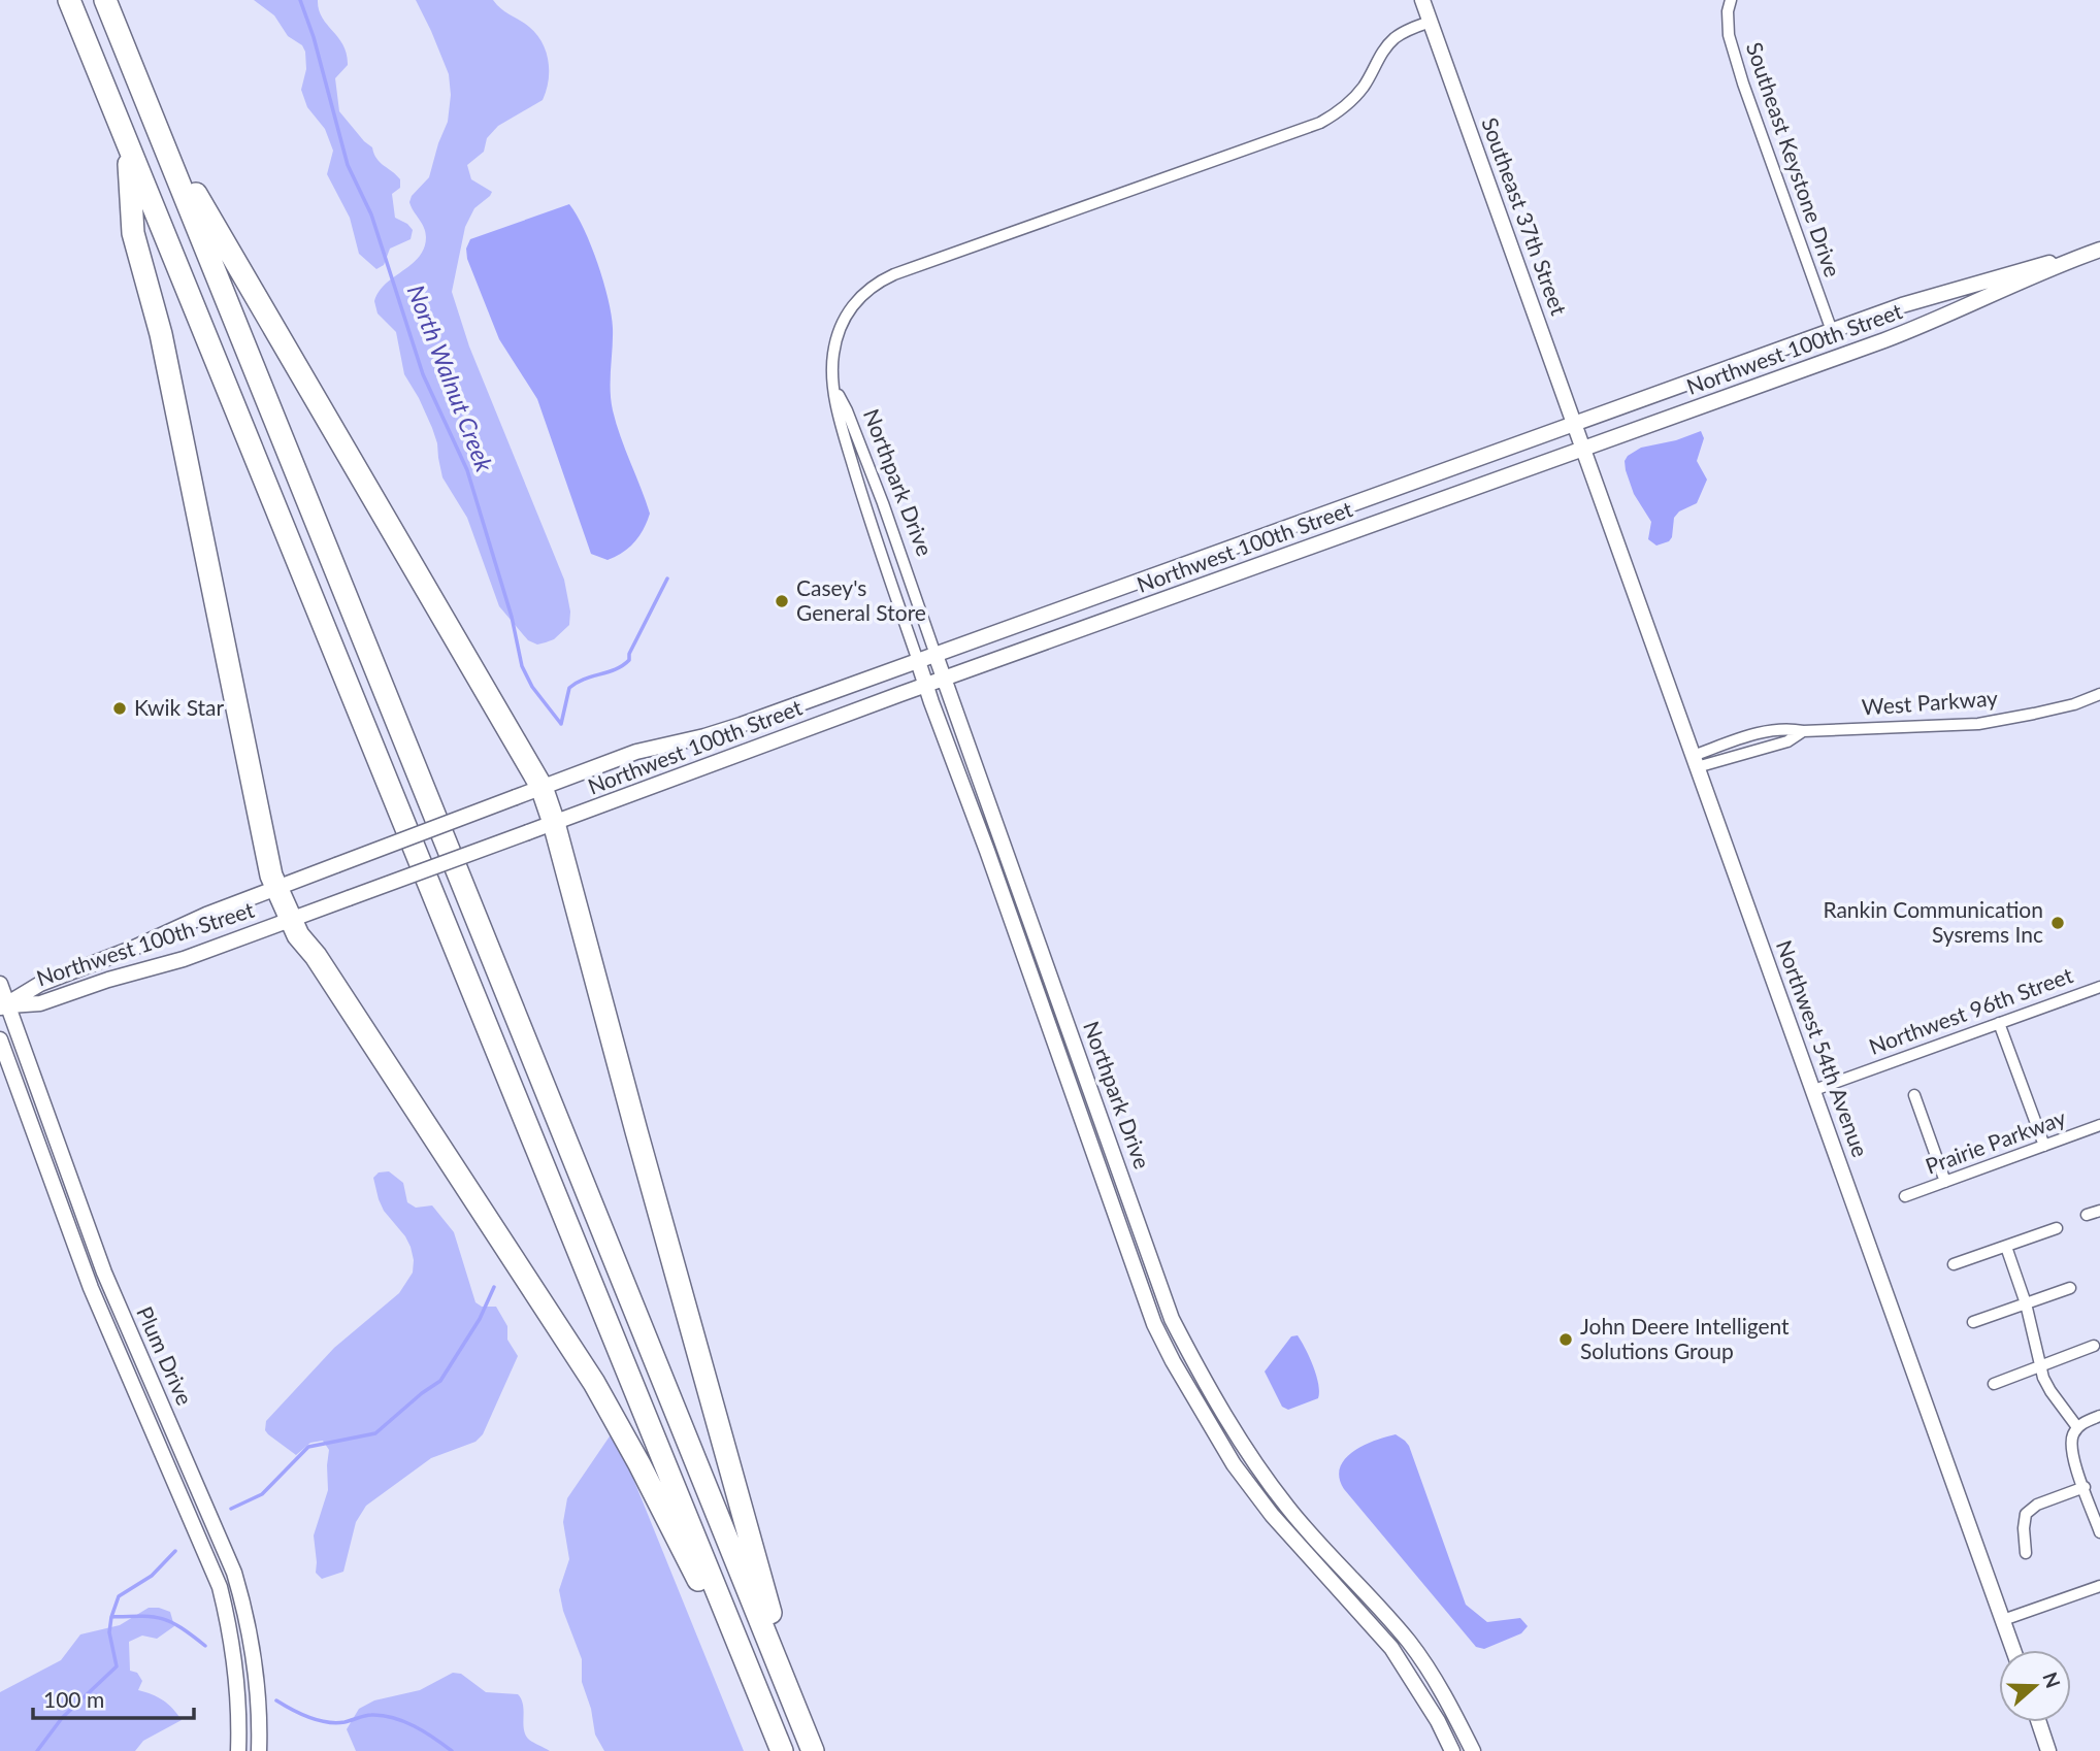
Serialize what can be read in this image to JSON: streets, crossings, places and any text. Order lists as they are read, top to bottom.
{
  "streets": {
    "street": [
      "Southeast Keystone Drive",
      "Southeast 37th Street",
      "Northwest 100th Street",
      "Northpark Drive",
      "West Parkway",
      "Northwest 96th Street",
      "Northwest 54th Avenue",
      "Prairie Parkway",
      "Plum Drive"
    ]
  },
  "crossings": [
    ["Southeast Keystone Drive", "Northwest 100th Street"],
    ["Southeast 37th Street", "Northwest 100th Street"],
    ["Southeast 37th Street", "Northpark Drive"],
    ["Southeast 37th Street", "Northwest 54th Avenue"],
    ["Northwest 100th Street", "Northpark Drive"],
    ["Northwest 100th Street", "Northwest 54th Avenue"],
    ["Northwest 100th Street", "Plum Drive"],
    ["West Parkway", "Northwest 54th Avenue"],
    ["Northwest 96th Street", "Northwest 54th Avenue"]
  ],
  "water": ["North Walnut Creek"],
  "places": [
    "Casey's General Store",
    "Kwik Star",
    "Rankin Communication Sysrems Inc",
    "John Deere Intelligent Solutions Group"
  ],
  "scale_bar": "100 m",
  "north": "right"
}
